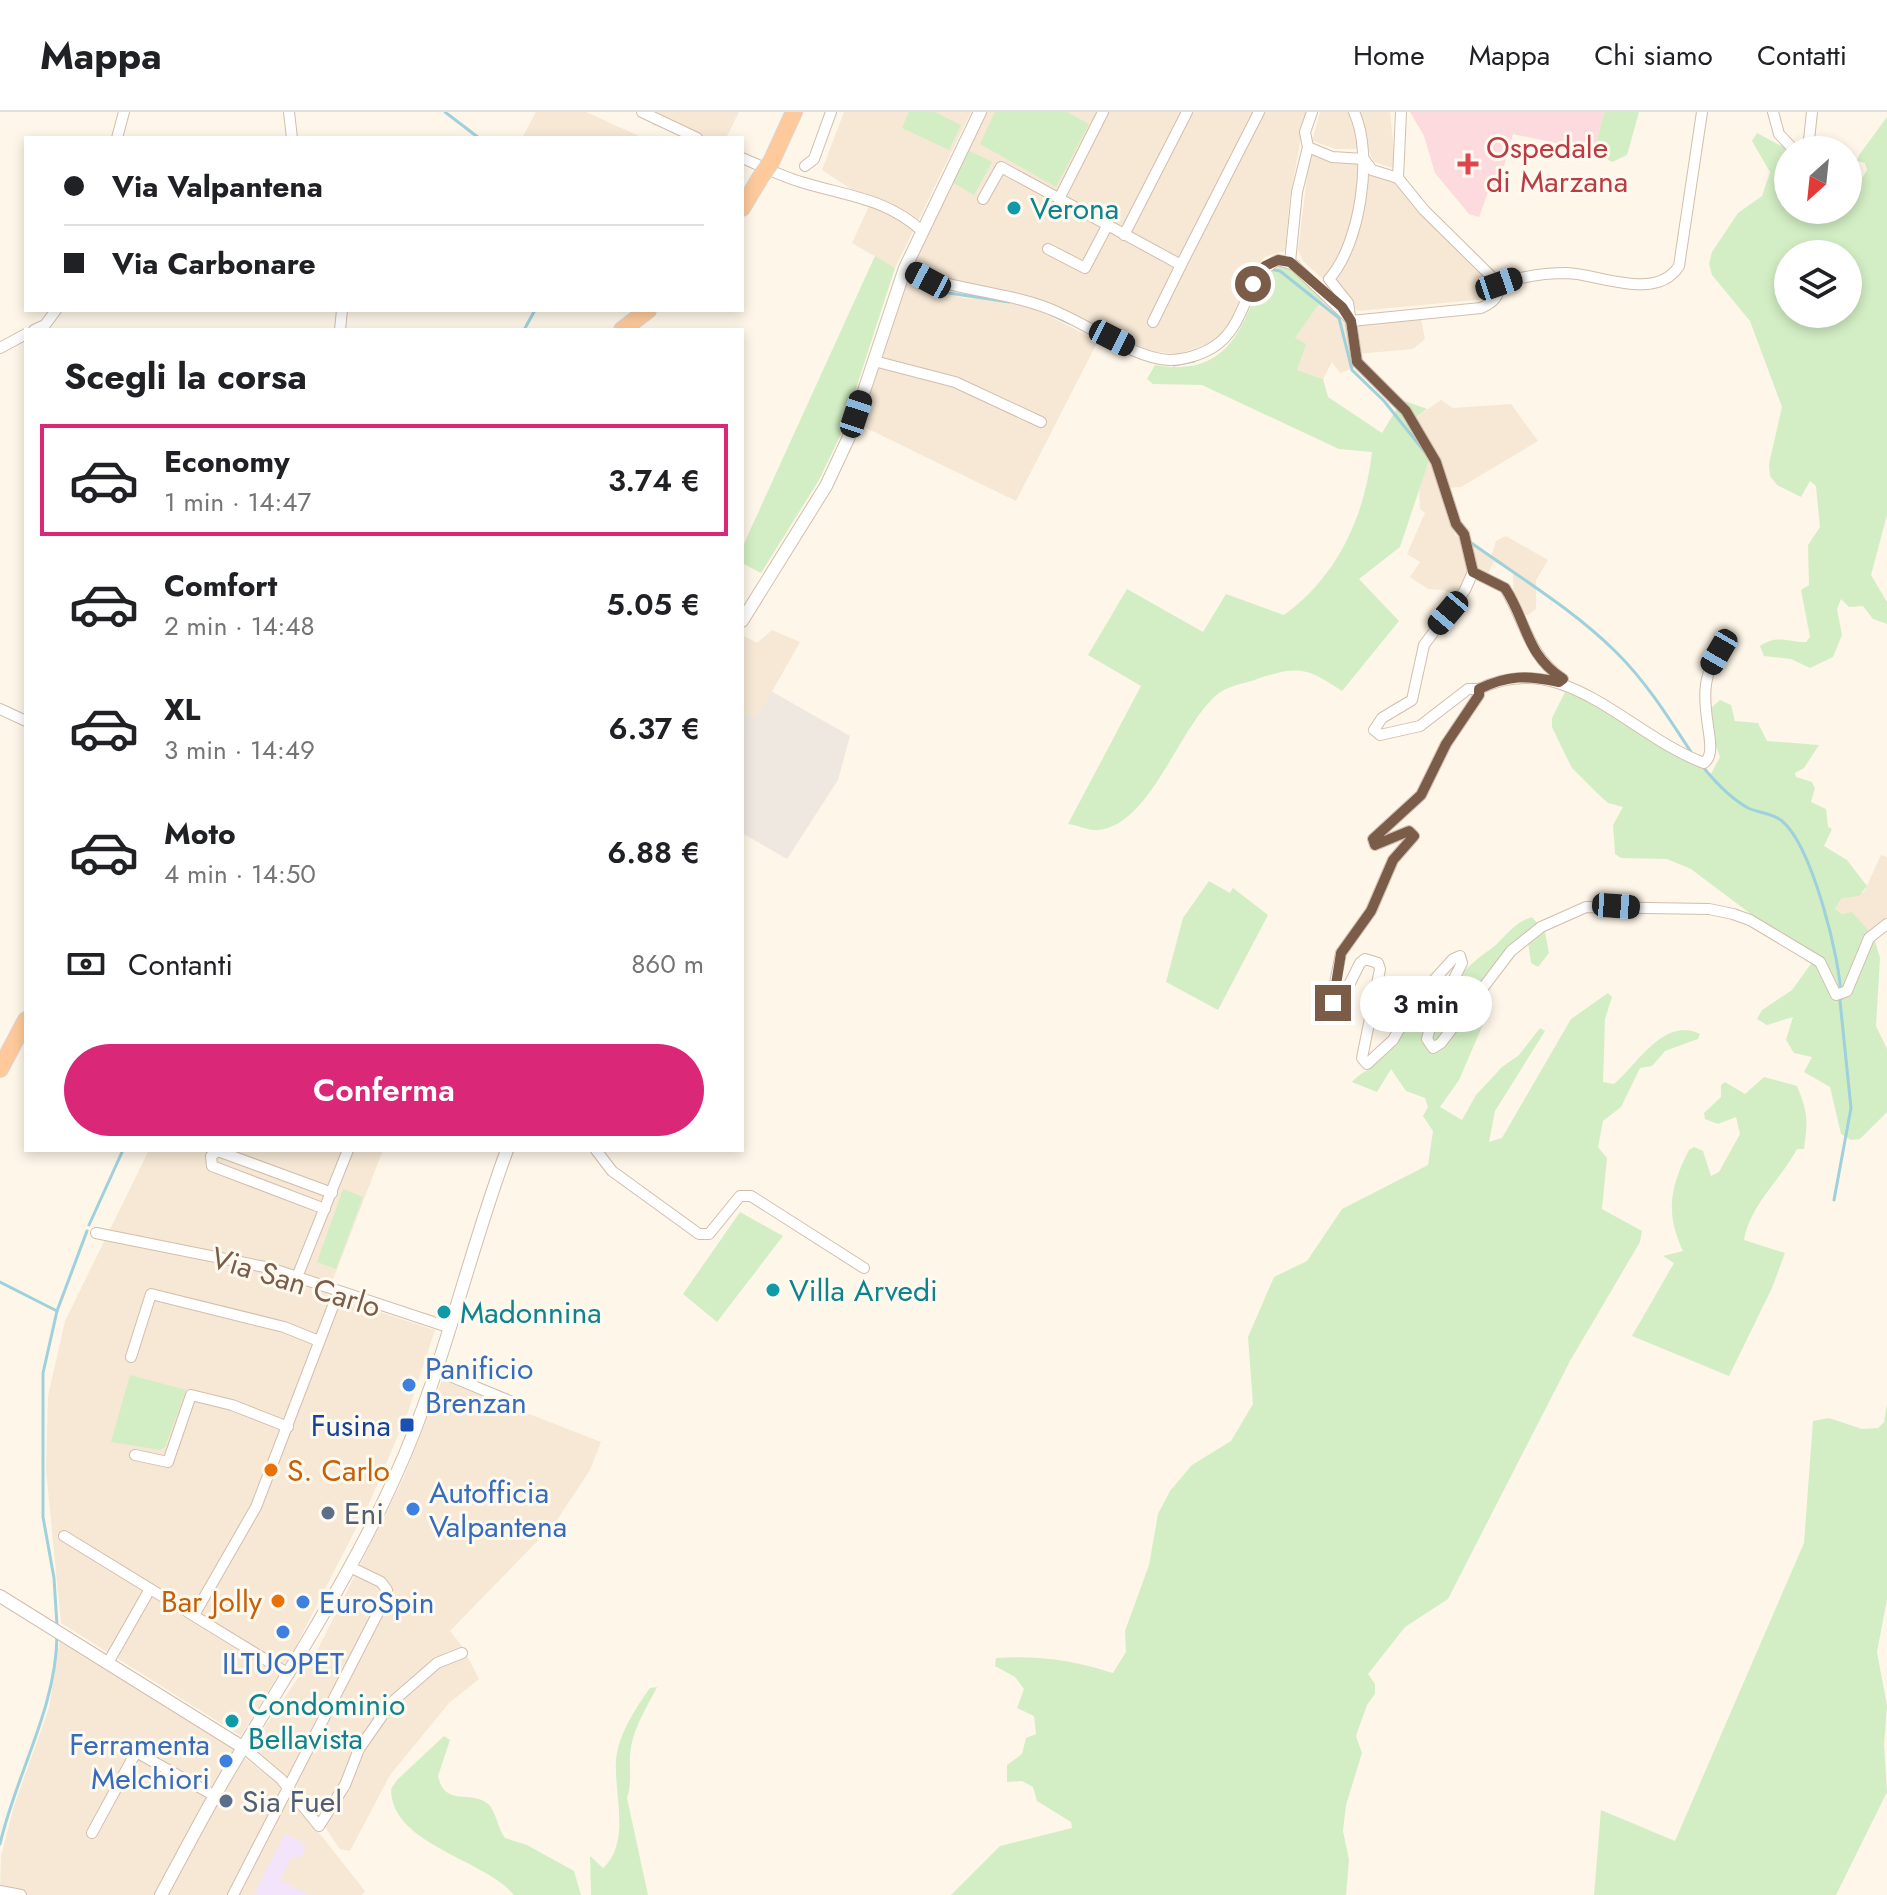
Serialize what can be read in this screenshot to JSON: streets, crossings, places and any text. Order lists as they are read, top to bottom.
{
  "streets": {
    "street": ["Via San Carlo"]
  },
  "places": {
    "health": ["Ospedale di Marzana"],
    "other": [
      "Verona",
      "Villa Arvedi",
      "Madonnina",
      "Panificio Brenzan",
      "S. Carlo",
      "Autofficia Valpantena",
      "Eni",
      "Bar Jolly",
      "EuroSpin",
      "ILTUOPET",
      "Condominio Bellavista",
      "Ferramenta Melchiori",
      "Sia Fuel"
    ],
    "transit": ["Fusina"]
  },
  "north": "bottom left",
  "page": {
    "header": "Mappa",
    "nav": [
      "Home",
      "Mappa",
      "Chi siamo",
      "Contatti"
    ],
    "banner": ["Via Valpantena", "Via Carbonare"],
    "heading": "Scegli la corsa",
    "list": [
      {
        "name": "Economy",
        "note": "1 min · 14:47",
        "value": "3.74 €"
      },
      {
        "name": "Comfort",
        "note": "2 min · 14:48",
        "value": "5.05 €"
      },
      {
        "name": "XL",
        "note": "3 min · 14:49",
        "value": "6.37 €"
      },
      {
        "name": "Moto",
        "note": "4 min · 14:50",
        "value": "6.88 €"
      }
    ],
    "pay": ["Contanti", "860 m"],
    "bubble": "3 min",
    "buttons": "Conferma"
  }
}
